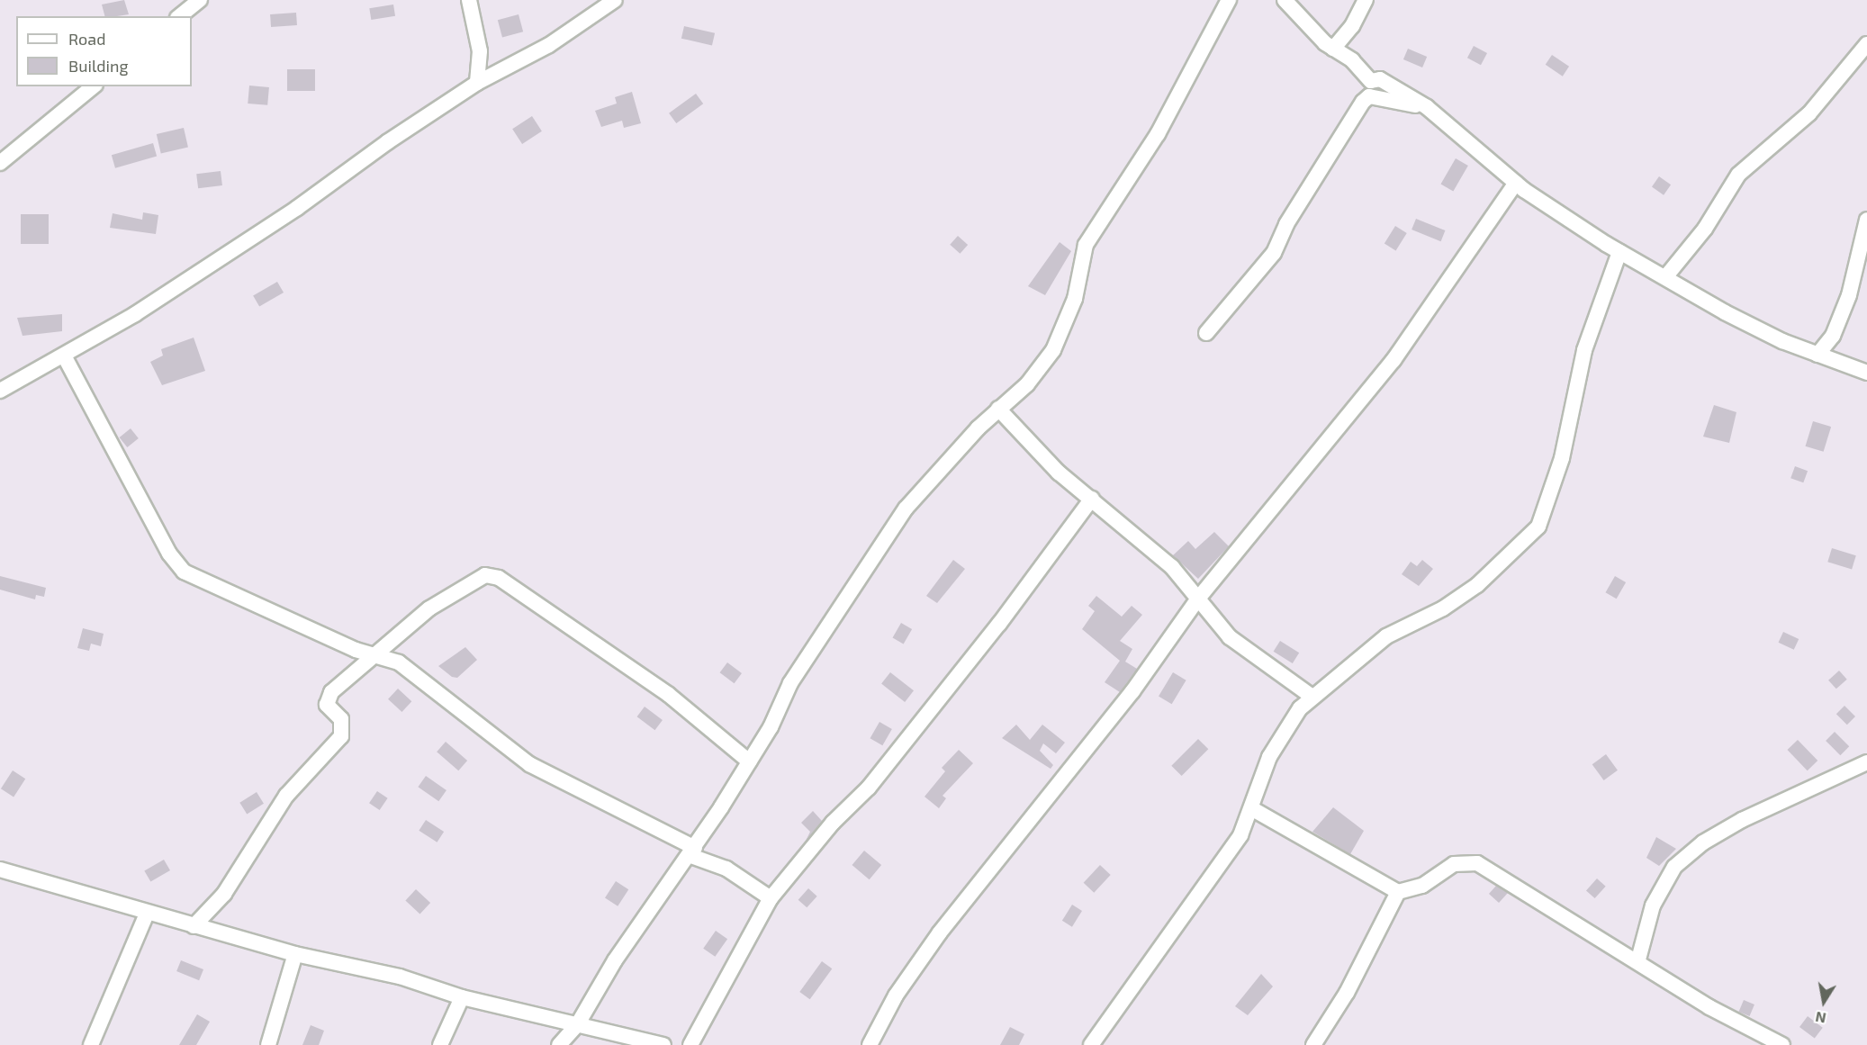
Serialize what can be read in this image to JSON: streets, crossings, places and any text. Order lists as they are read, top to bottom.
{
  "legend": ["Road", "Building"],
  "north": "bottom"
}
